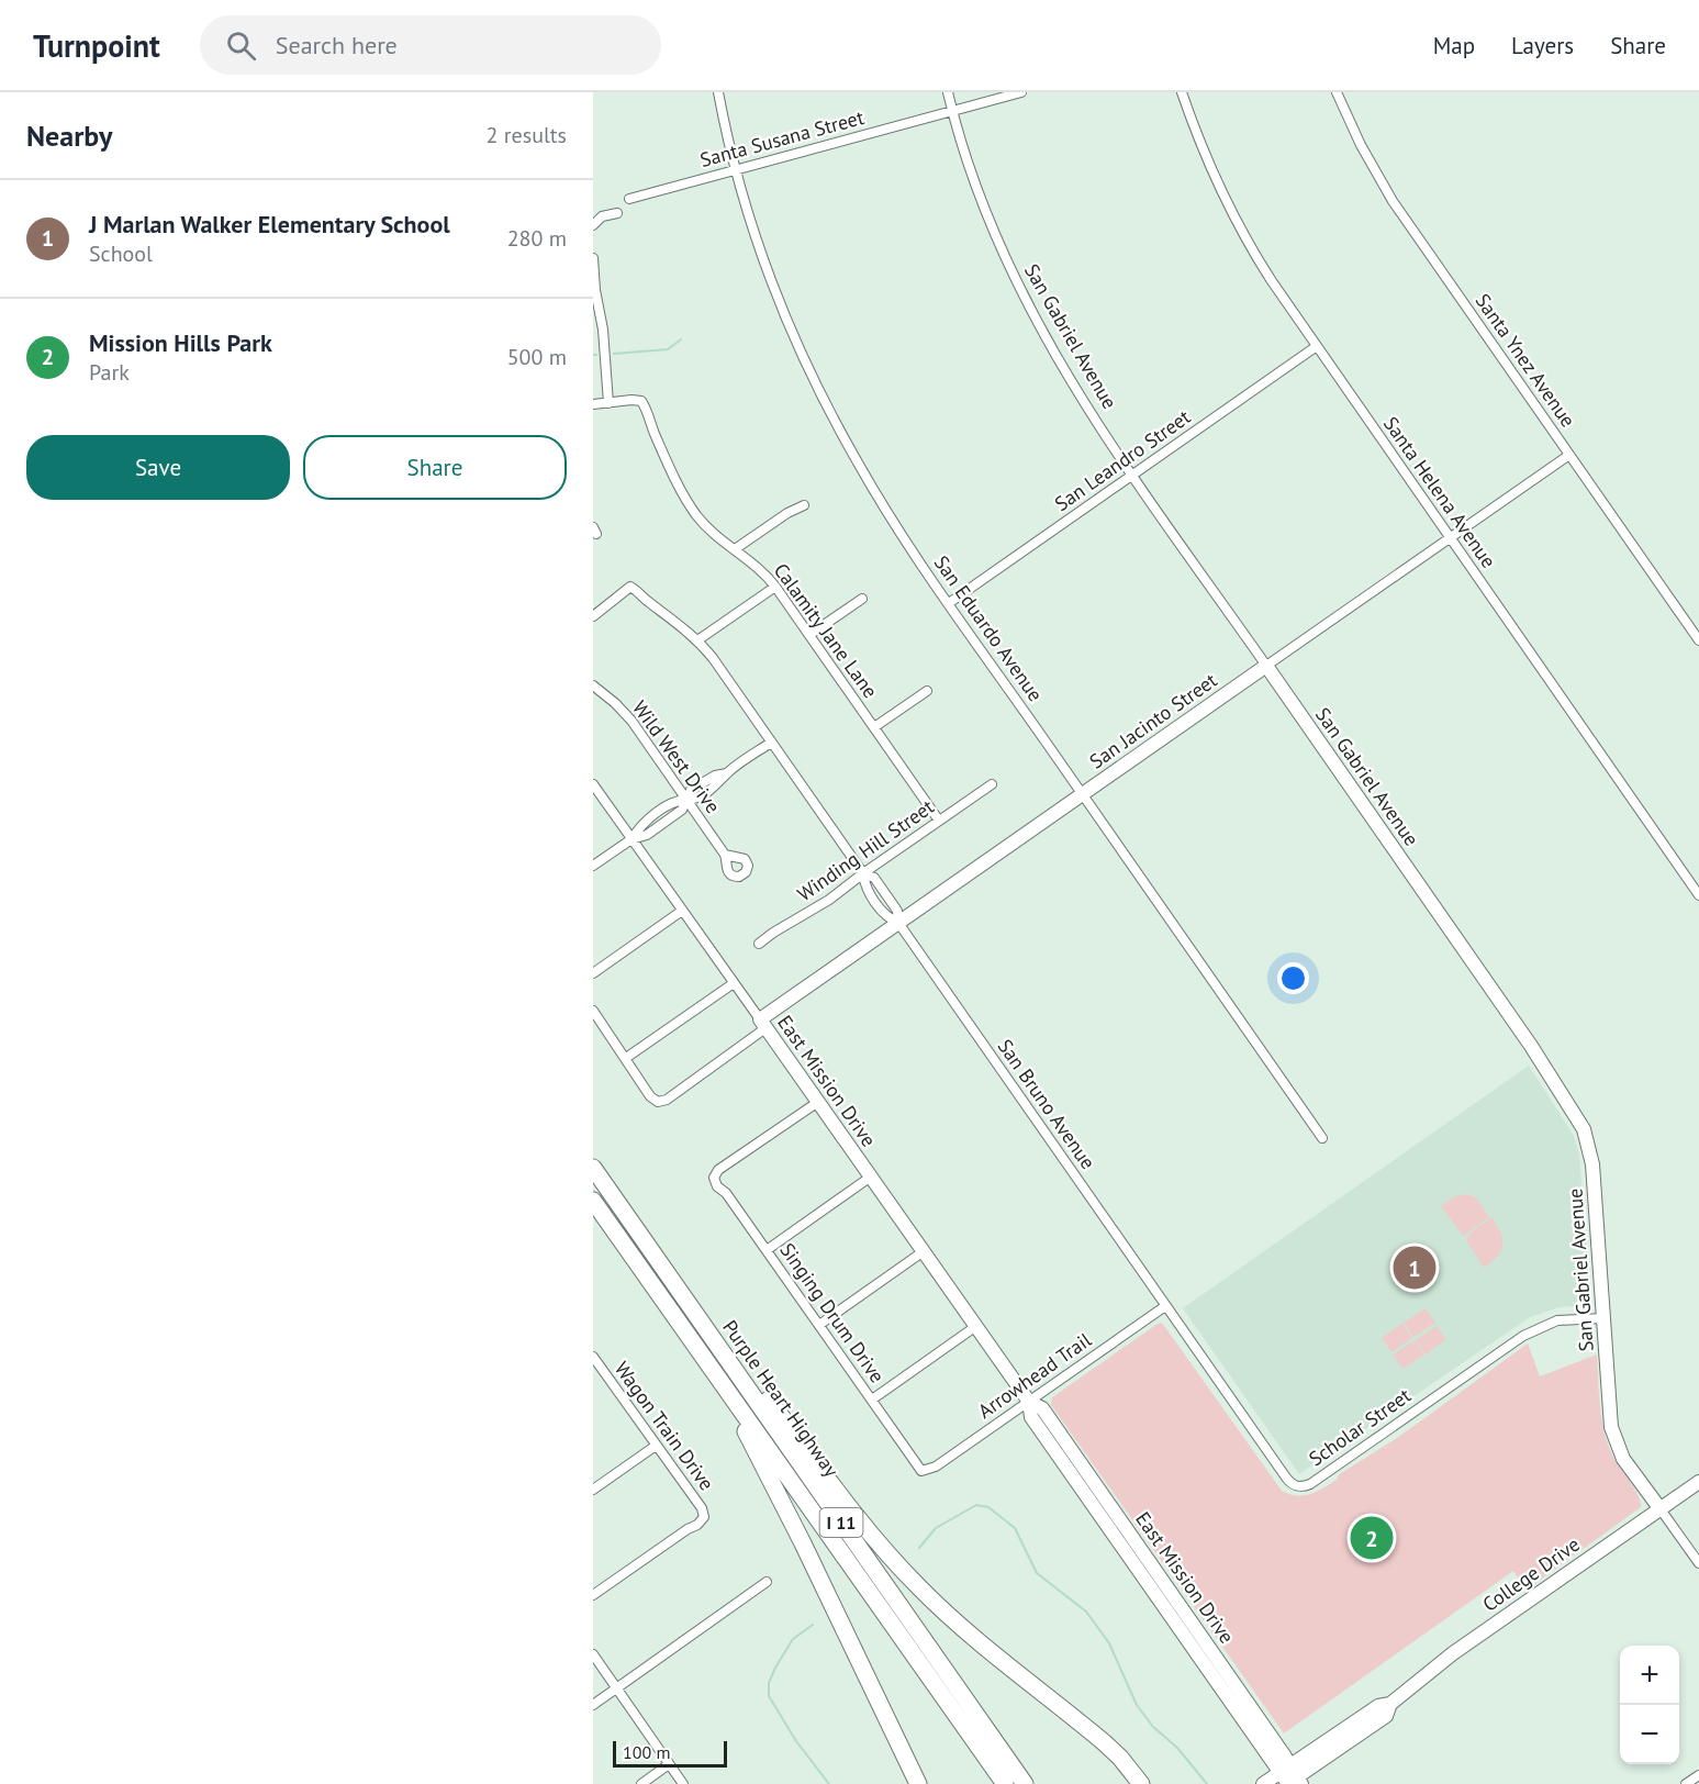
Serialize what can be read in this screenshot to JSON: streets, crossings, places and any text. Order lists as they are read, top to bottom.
{
  "streets": {
    "highway": ["Purple Heart Highway", "I 11"],
    "street": [
      "Santa Susana Street",
      "San Gabriel Avenue",
      "Santa Ynez Avenue",
      "San Leandro Street",
      "Santa Helena Avenue",
      "San Eduardo Avenue",
      "Calamity Jane Lane",
      "San Jacinto Street",
      "Wild West Drive",
      "Winding Hill Street",
      "East Mission Drive",
      "San Bruno Avenue",
      "Singing Drum Drive",
      "Arrowhead Trail",
      "Wagon Train Drive",
      "Scholar Street",
      "College Drive"
    ]
  },
  "crossings": [
    ["Santa Susana Street", "San Gabriel Avenue"],
    ["Santa Susana Street", "San Eduardo Avenue"],
    ["San Gabriel Avenue", "San Leandro Street"],
    ["San Gabriel Avenue", "San Jacinto Street"],
    ["San Gabriel Avenue", "Scholar Street"],
    ["San Gabriel Avenue", "College Drive"],
    ["Santa Ynez Avenue", "San Jacinto Street"],
    ["San Leandro Street", "Santa Helena Avenue"],
    ["San Leandro Street", "San Eduardo Avenue"],
    ["Santa Helena Avenue", "San Jacinto Street"],
    ["San Eduardo Avenue", "San Jacinto Street"],
    ["Calamity Jane Lane", "Winding Hill Street"],
    ["San Jacinto Street", "East Mission Drive"],
    ["San Jacinto Street", "San Bruno Avenue"],
    ["Winding Hill Street", "San Bruno Avenue"],
    ["East Mission Drive", "Singing Drum Drive"],
    ["East Mission Drive", "Arrowhead Trail"],
    ["East Mission Drive", "College Drive"],
    ["San Bruno Avenue", "Arrowhead Trail"],
    ["San Bruno Avenue", "Scholar Street"],
    ["Singing Drum Drive", "Arrowhead Trail"],
    ["Arrowhead Trail", "Scholar Street"]
  ],
  "scale_bar": "100 m",
  "page": {
    "header": "Turnpoint",
    "search": "Search here",
    "nav": ["Map", "Layers", "Share"],
    "heading": ["Nearby", "2 results"],
    "list": [
      {
        "mark": "1",
        "name": "J Marlan Walker Elementary School",
        "note": "School",
        "value": "280 m"
      },
      {
        "mark": "2",
        "name": "Mission Hills Park",
        "note": "Park",
        "value": "500 m"
      }
    ],
    "buttons": ["Save", "Share"],
    "pins": ["1", "2"],
    "map_buttons": ["+", "−"],
    "scale": "100 m"
  }
}
